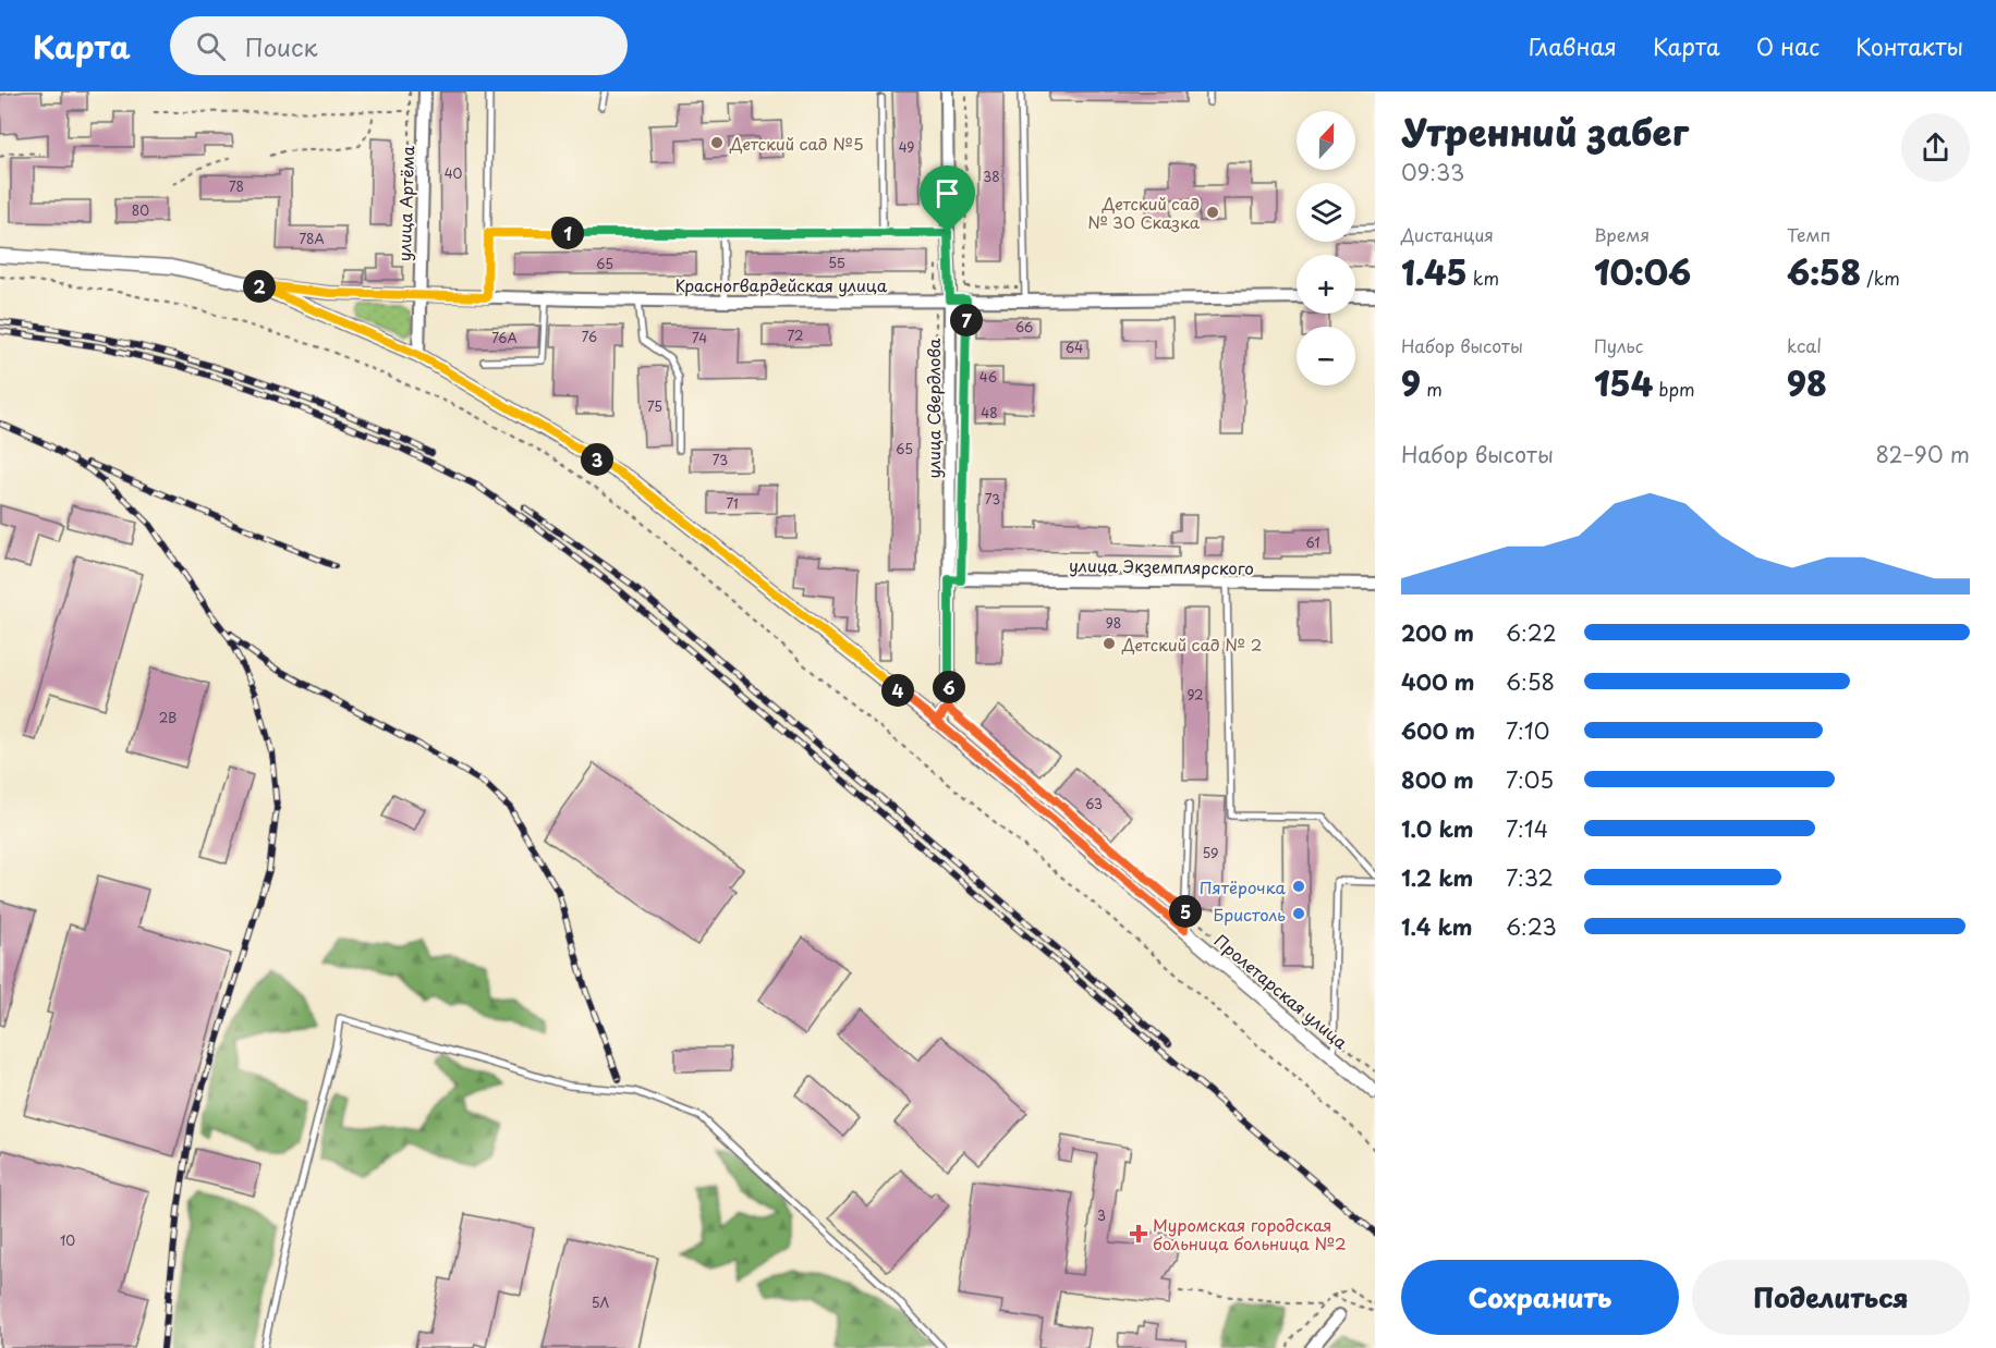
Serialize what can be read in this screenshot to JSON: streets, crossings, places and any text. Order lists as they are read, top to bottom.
{
  "streets": {
    "street": [
      "улица Артёма",
      "Красногвардейская улица",
      "улица Свердлова",
      "улица Экземплярского",
      "Пролетарская улица"
    ]
  },
  "crossings": [
    ["улица Артёма", "Красногвардейская улица"],
    ["улица Артёма", "Пролетарская улица"],
    ["Красногвардейская улица", "улица Свердлова"],
    ["Красногвардейская улица", "Пролетарская улица"],
    ["улица Свердлова", "улица Экземплярского"]
  ],
  "places": {
    "other": [
      "Детский сад №5",
      "Детский сад № 30 Сказка",
      "Детский сад № 2",
      "Пятёрочка",
      "Бристоль"
    ],
    "health": ["Муромская городская больница больница №2"]
  },
  "house_numbers": [
    "49",
    "40",
    "38",
    "78",
    "80",
    "78А",
    "55",
    "65",
    "66",
    "72",
    "76",
    "76А",
    "74",
    "64",
    "46",
    "75",
    "48",
    "65",
    "73",
    "73",
    "71",
    "61",
    "98",
    "92",
    "2В",
    "63",
    "59",
    "3",
    "10",
    "5Л"
  ],
  "north": "top",
  "page": {
    "header": "Карта",
    "search": "Поиск",
    "nav": [
      "Главная",
      "Карта",
      "О нас",
      "Контакты"
    ],
    "heading": ["Утренний забег", "09:33"],
    "map_buttons": ["+", "−"],
    "stats": [
      ["Дистанция", "1.45 km"],
      ["Время", "10:06"],
      ["Темп", "6:58 /km"],
      ["Набор высоты", "9 m"],
      ["Пульс", "154 bpm"],
      ["kcal", "98"]
    ],
    "pins": [
      "1",
      "2",
      "7",
      "3",
      "6",
      "4",
      "5"
    ],
    "chart": ["Набор высоты", "82–90 m"],
    "list": [
      {
        "name": "200 m",
        "note": "6:22"
      },
      {
        "name": "400 m",
        "note": "6:58"
      },
      {
        "name": "600 m",
        "note": "7:10"
      },
      {
        "name": "800 m",
        "note": "7:05"
      },
      {
        "name": "1.0 km",
        "note": "7:14"
      },
      {
        "name": "1.2 km",
        "note": "7:32"
      },
      {
        "name": "1.4 km",
        "note": "6:23"
      }
    ],
    "buttons": ["Сохранить", "Поделиться"]
  }
}
